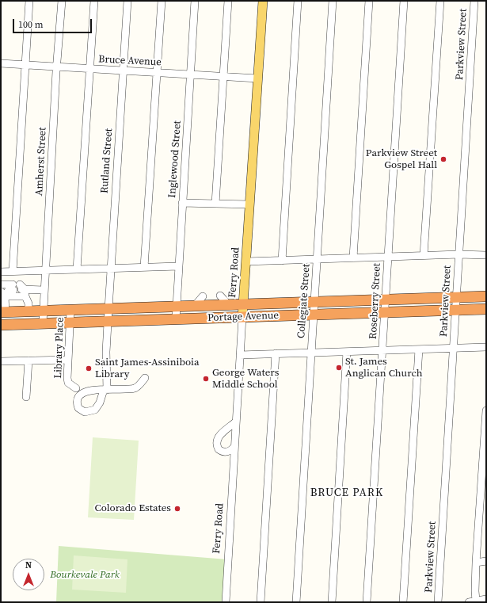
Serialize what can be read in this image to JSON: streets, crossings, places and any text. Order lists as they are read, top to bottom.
{
  "streets": {
    "highway": ["Portage Avenue"],
    "main road": ["Ferry Road"],
    "street": [
      "Parkview Street",
      "Bruce Avenue",
      "Inglewood Street",
      "Rutland Street",
      "Amherst Street",
      "Collegiate Street",
      "Roseberry Street",
      "Library Place"
    ]
  },
  "crossings": [
    ["Parkview Street", "Portage Avenue"],
    ["Bruce Avenue", "Inglewood Street"],
    ["Bruce Avenue", "Rutland Street"],
    ["Bruce Avenue", "Amherst Street"],
    ["Bruce Avenue", "Ferry Road"],
    ["Inglewood Street", "Portage Avenue"],
    ["Rutland Street", "Portage Avenue"],
    ["Amherst Street", "Portage Avenue"],
    ["Ferry Road", "Portage Avenue"],
    ["Collegiate Street", "Portage Avenue"],
    ["Roseberry Street", "Portage Avenue"],
    ["Portage Avenue", "Library Place"]
  ],
  "districts": ["BRUCE PARK"],
  "parks": ["Bourkevale Park"],
  "places": [
    "Parkview Street Gospel Hall",
    "St. James Anglican Church",
    "Saint James-Assiniboia Library",
    "George Waters Middle School",
    "Colorado Estates"
  ],
  "scale_bar": "100 m",
  "north": "top"
}
